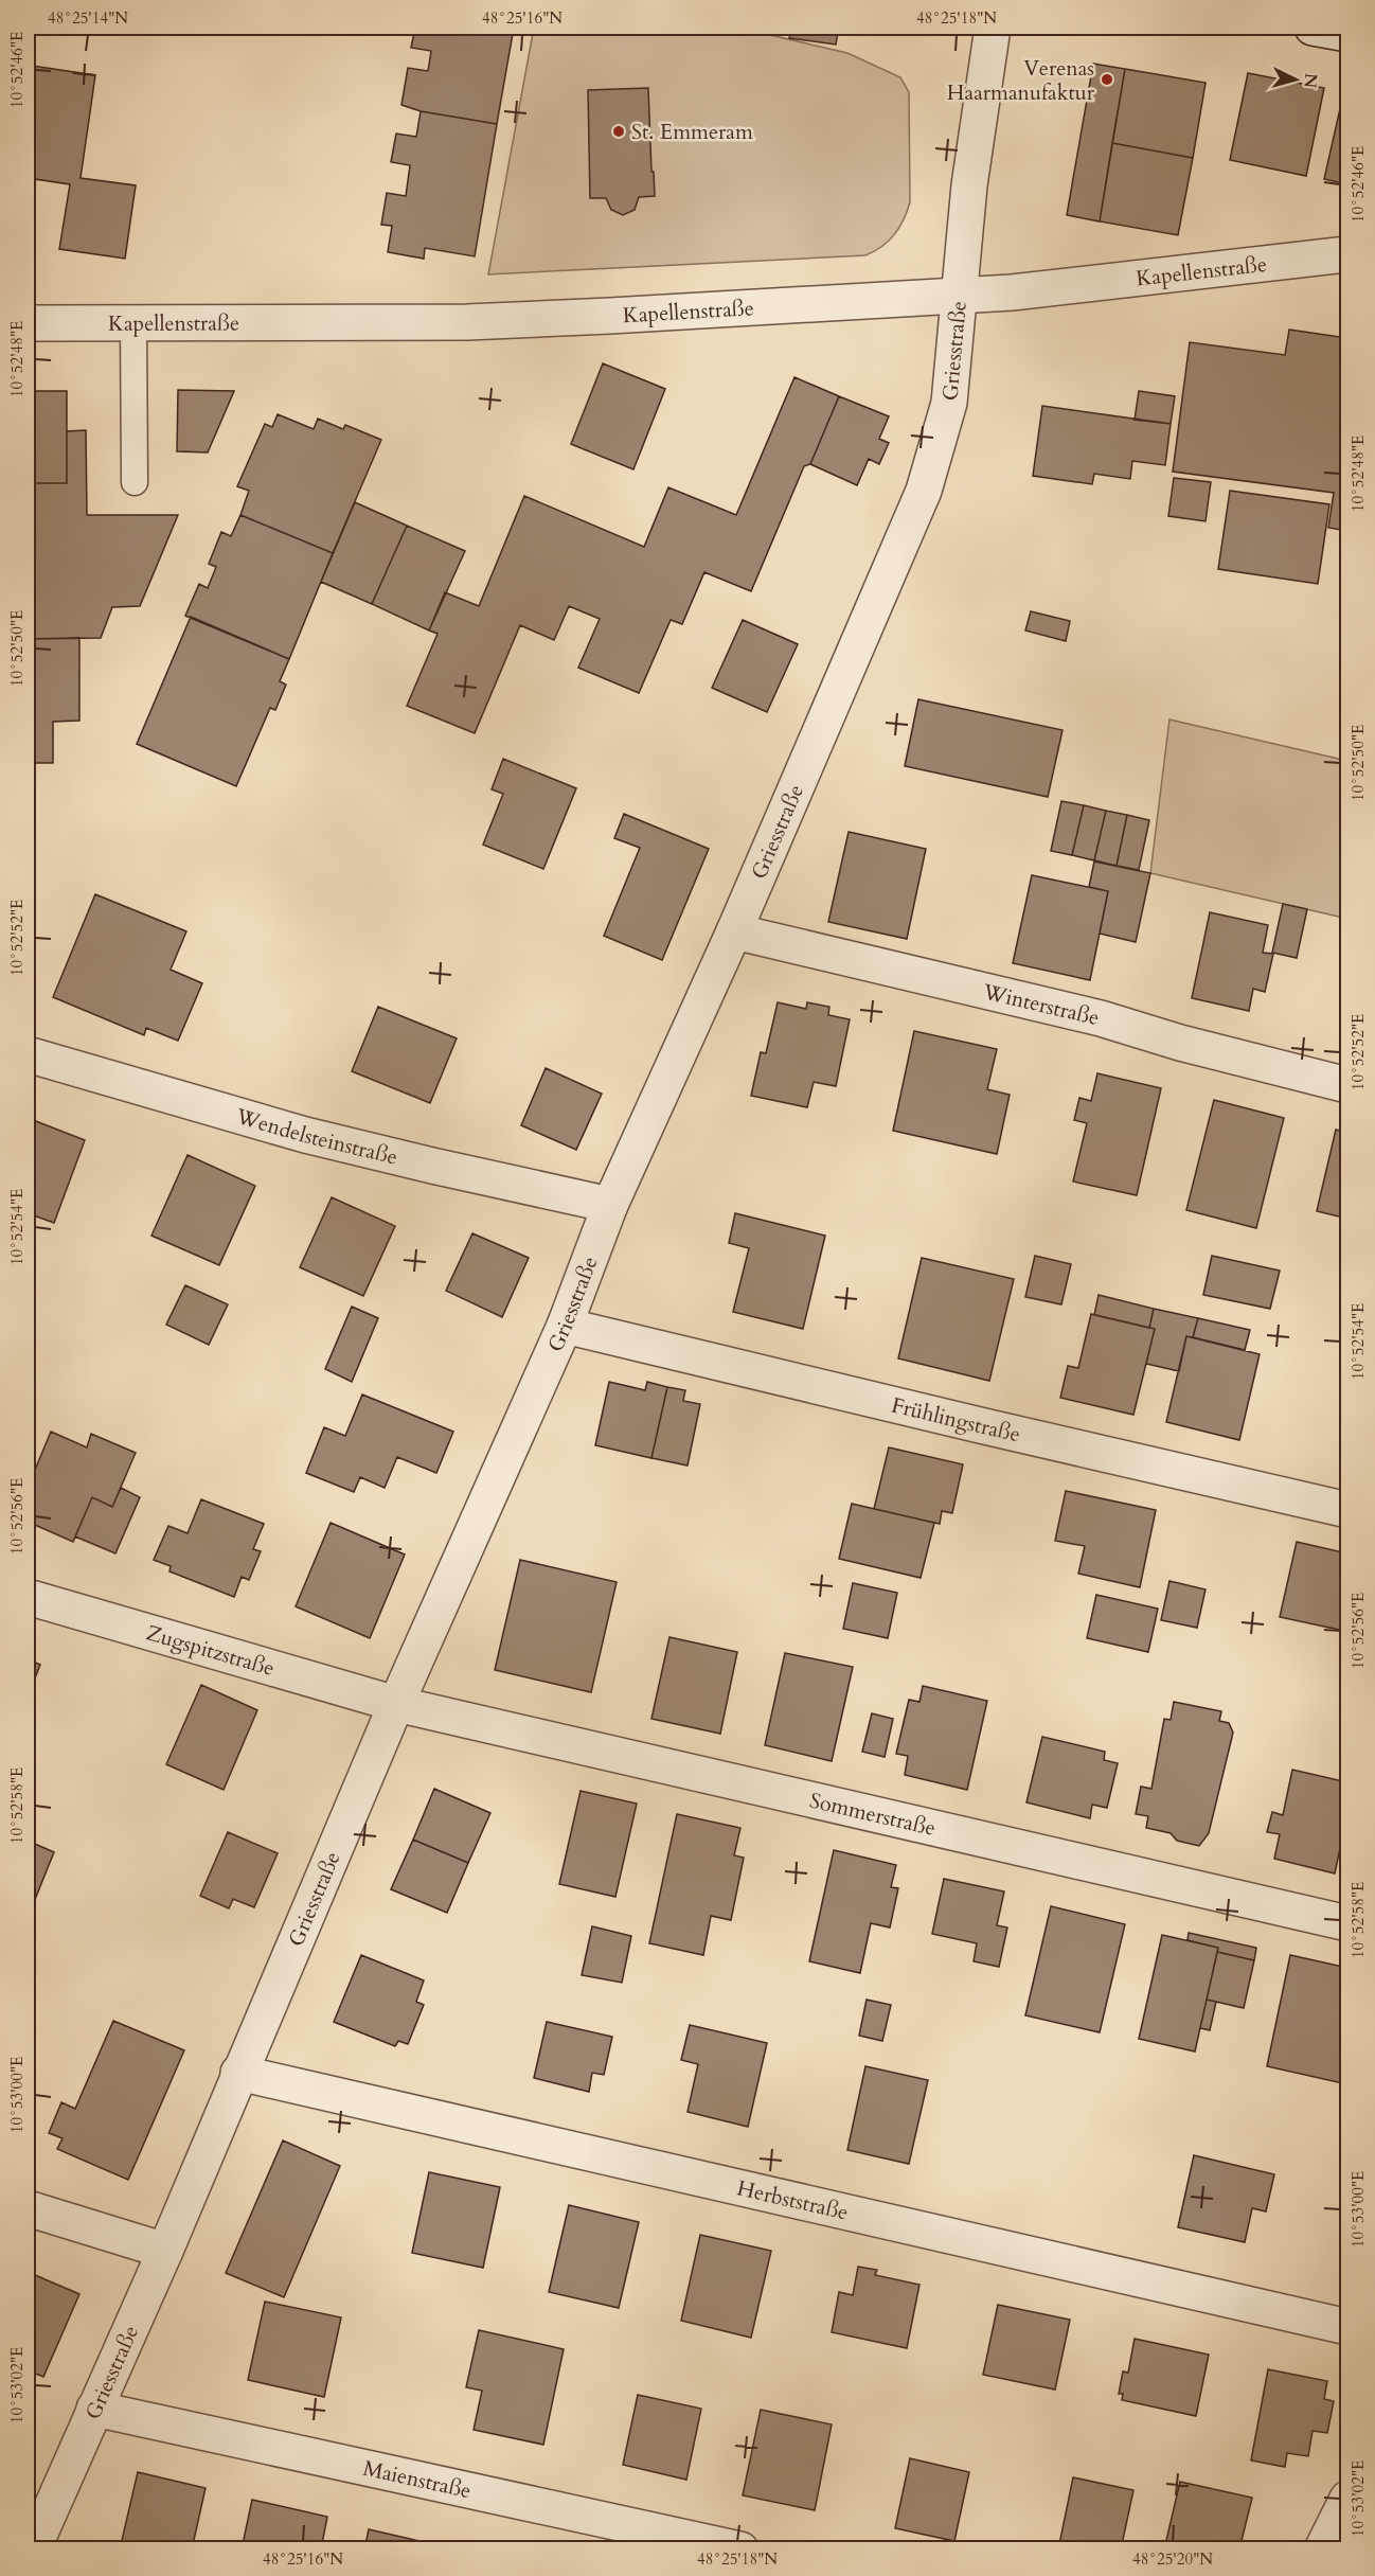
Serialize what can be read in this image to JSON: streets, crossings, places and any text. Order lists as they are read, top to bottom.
{
  "streets": {
    "street": [
      "Kapellenstraße",
      "Griesstraße",
      "Winterstraße",
      "Wendelsteinstraße",
      "Frühlingstraße",
      "Zugspitzstraße",
      "Sommerstraße",
      "Herbststraße",
      "Maienstraße"
    ]
  },
  "crossings": [
    ["Kapellenstraße", "Griesstraße"],
    ["Griesstraße", "Winterstraße"],
    ["Griesstraße", "Wendelsteinstraße"],
    ["Griesstraße", "Frühlingstraße"],
    ["Griesstraße", "Zugspitzstraße"],
    ["Griesstraße", "Sommerstraße"],
    ["Griesstraße", "Herbststraße"],
    ["Griesstraße", "Maienstraße"],
    ["Zugspitzstraße", "Sommerstraße"]
  ],
  "places": ["Verenas Haarmanufaktur", "St. Emmeram"],
  "north": "right",
  "coordinates": [
    "48°25'14\"N",
    "48°25'16\"N",
    "48°25'18\"N",
    "10°52'46\"E",
    "10°52'48\"E",
    "10°52'50\"E",
    "10°52'52\"E",
    "10°52'54\"E",
    "10°52'56\"E",
    "10°52'58\"E",
    "10°53'00\"E",
    "10°53'02\"E",
    "48°25'20\"N"
  ]
}
